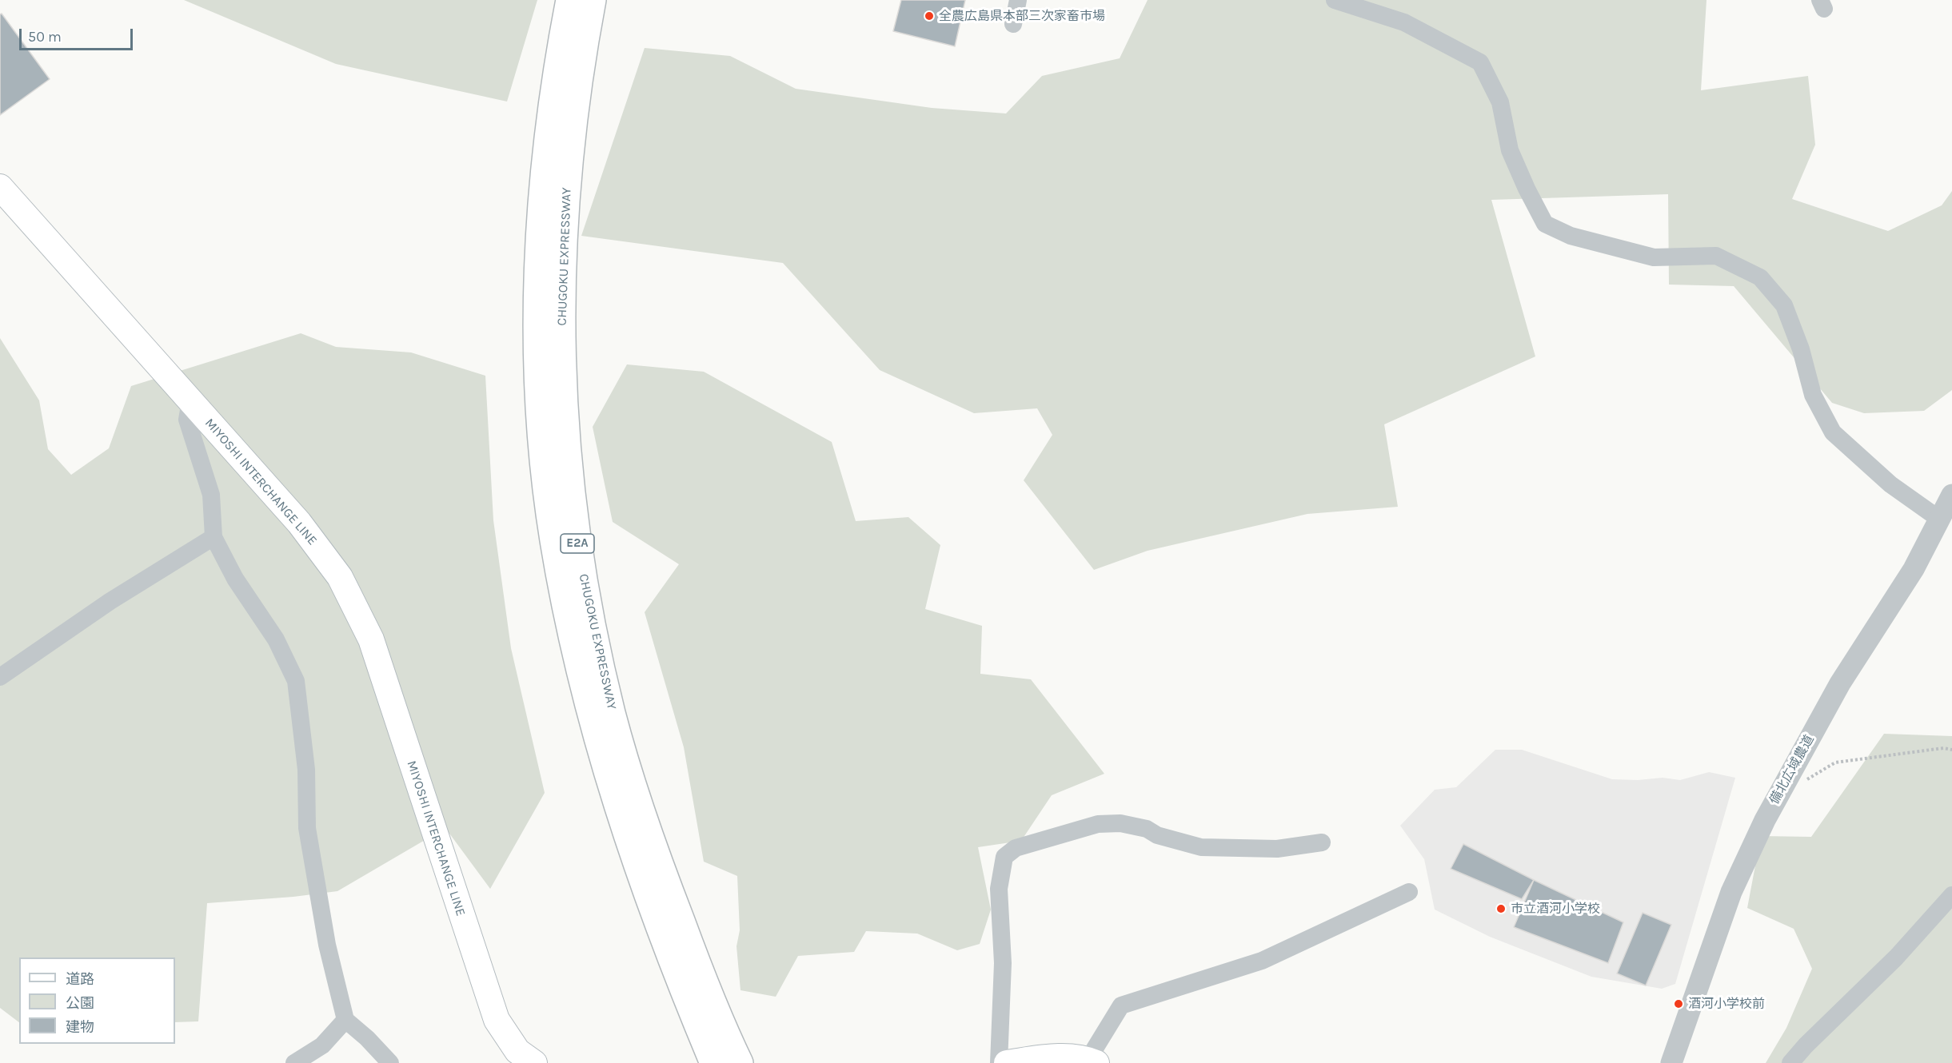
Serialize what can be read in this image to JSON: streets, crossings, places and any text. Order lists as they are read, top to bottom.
{
  "streets": {
    "highway": ["CHUGOKU EXPRESSWAY", "E2A"],
    "main road": ["MIYOSHI INTERCHANGE LINE"],
    "street": ["備北広域農道"]
  },
  "places": ["全農広島県本部三次家畜市場", "市立酒河小学校", "酒河小学校前"],
  "legend": ["道路", "公園", "建物"],
  "scale_bar": "50 m"
}
